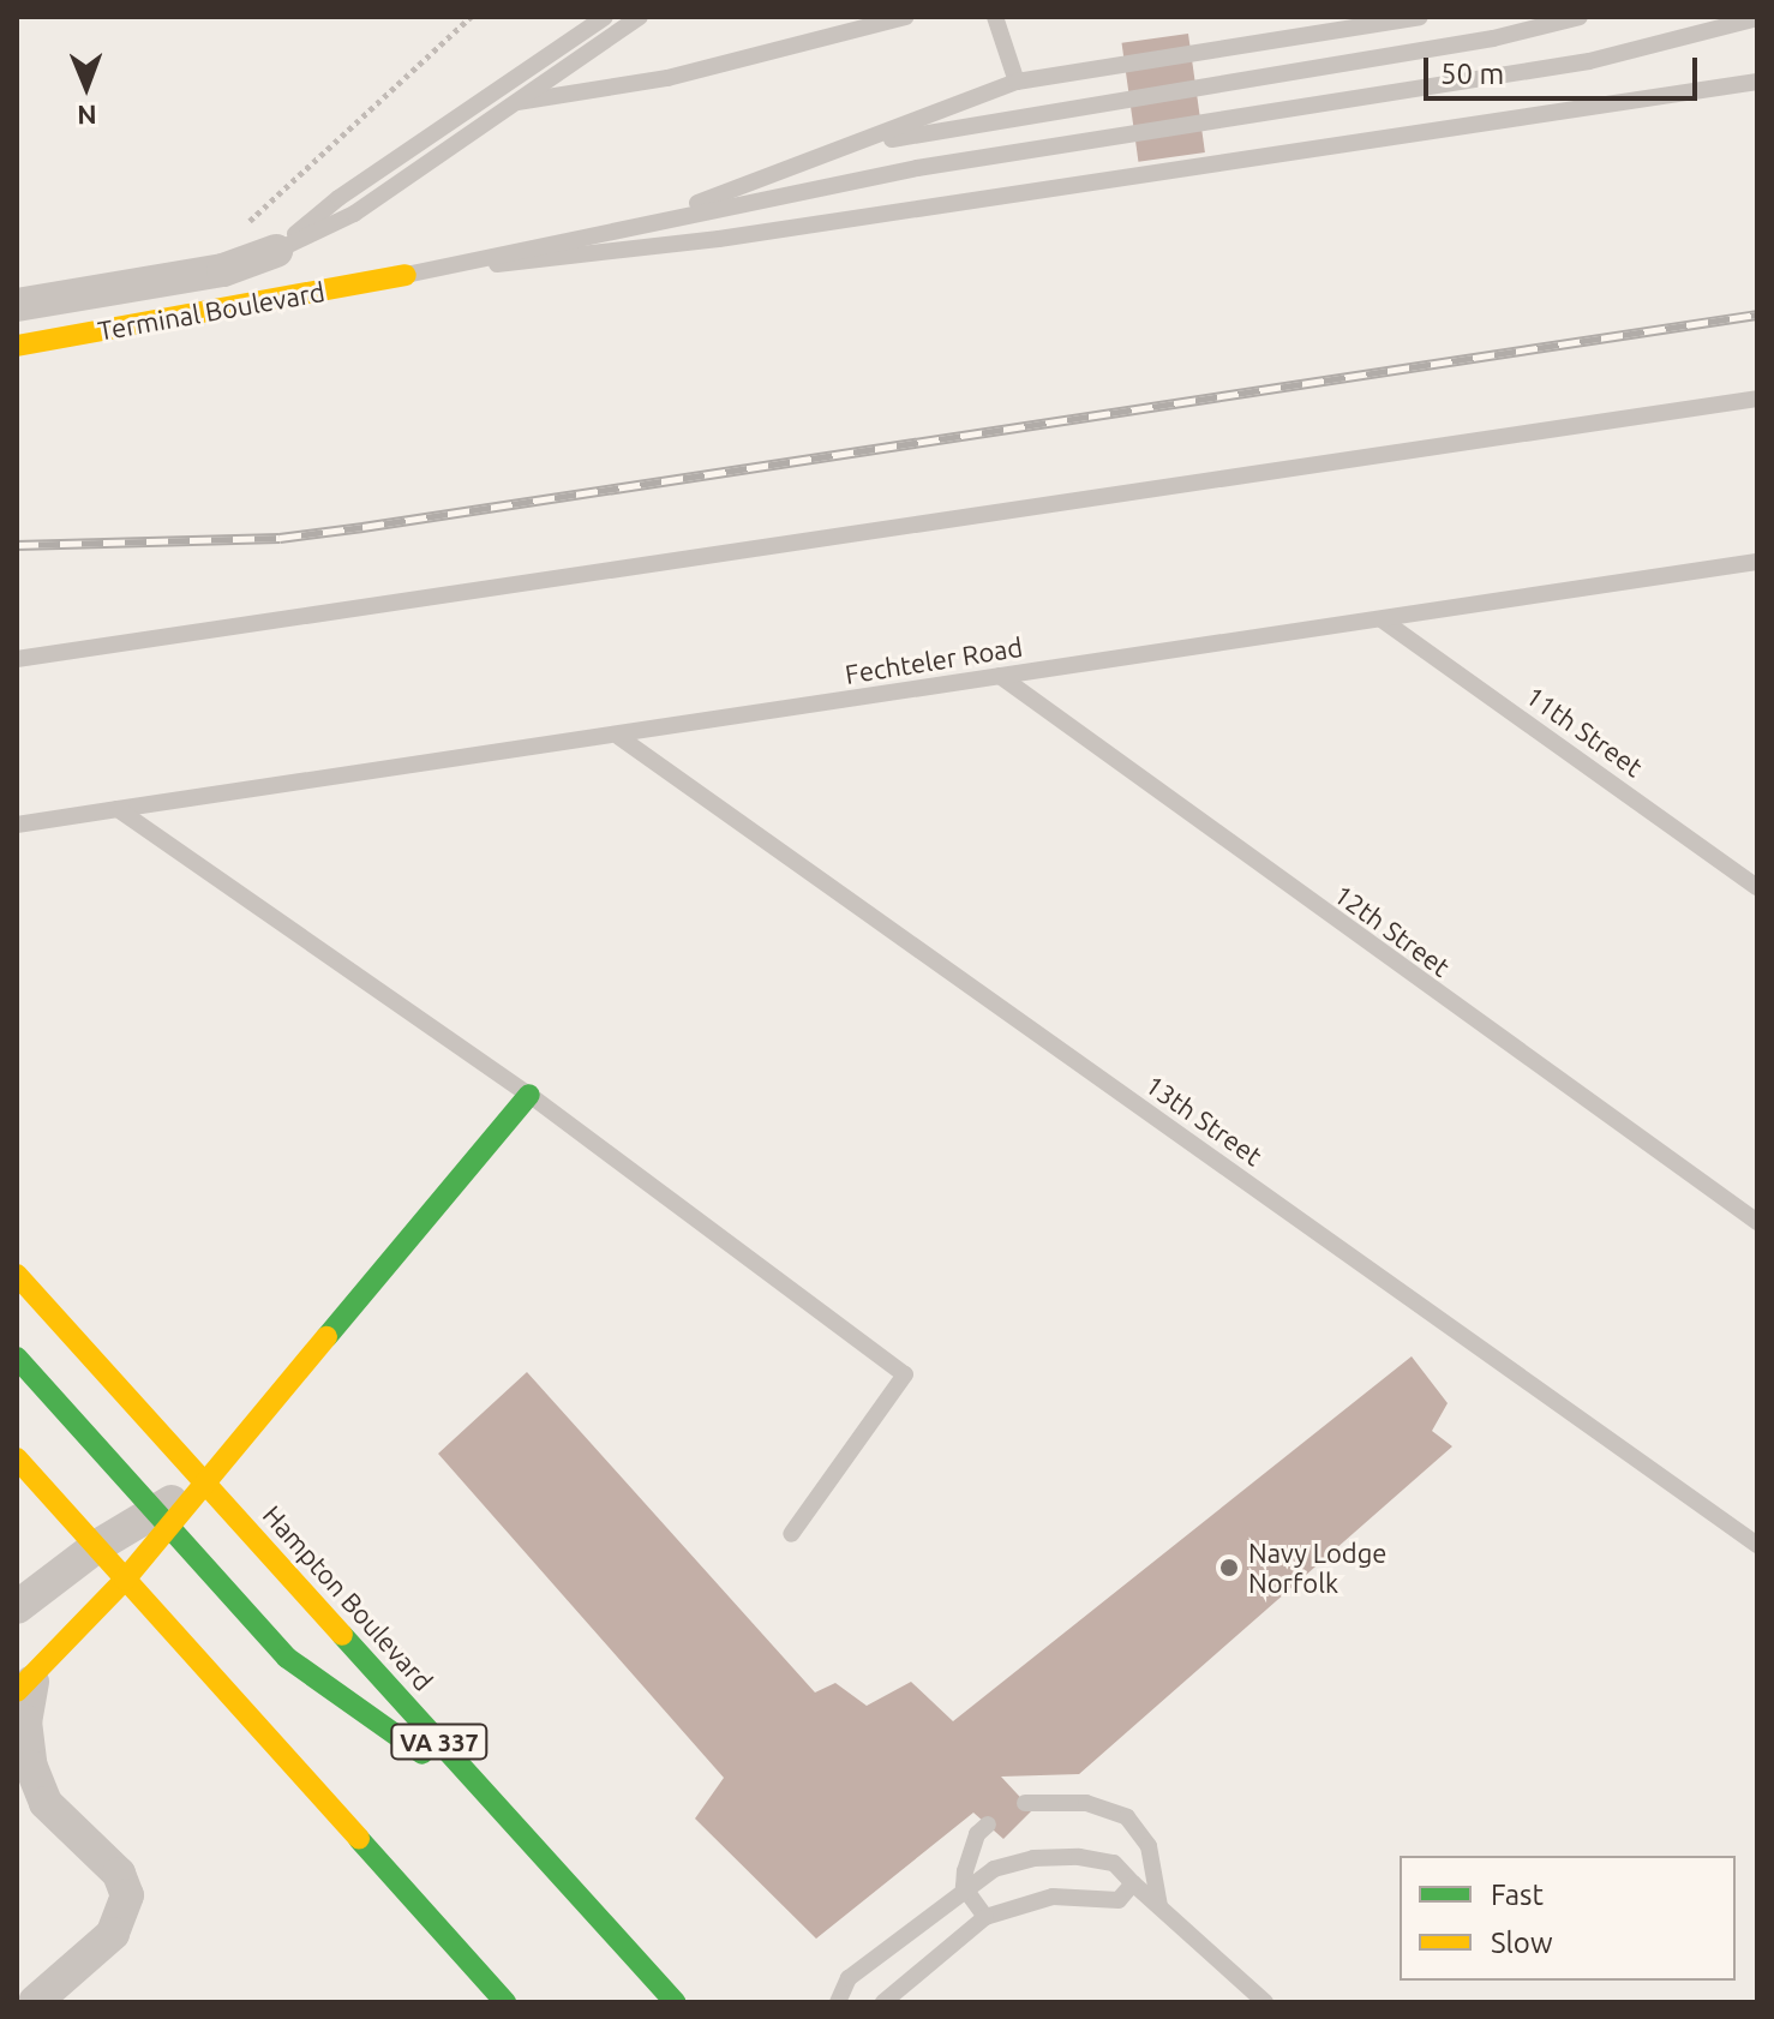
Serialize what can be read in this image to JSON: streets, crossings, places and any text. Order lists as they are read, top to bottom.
{
  "streets": {
    "main road": ["Terminal Boulevard", "Hampton Boulevard", "VA 337"],
    "lane": [
      "Fechteler Road",
      "11th Street",
      "12th Street",
      "13th Street"
    ]
  },
  "crossings": [
    ["Fechteler Road", "11th Street"],
    ["Fechteler Road", "12th Street"],
    ["Fechteler Road", "13th Street"]
  ],
  "places": ["Navy Lodge Norfolk"],
  "legend": ["Fast", "Slow"],
  "scale_bar": "50 m",
  "north": "bottom"
}
